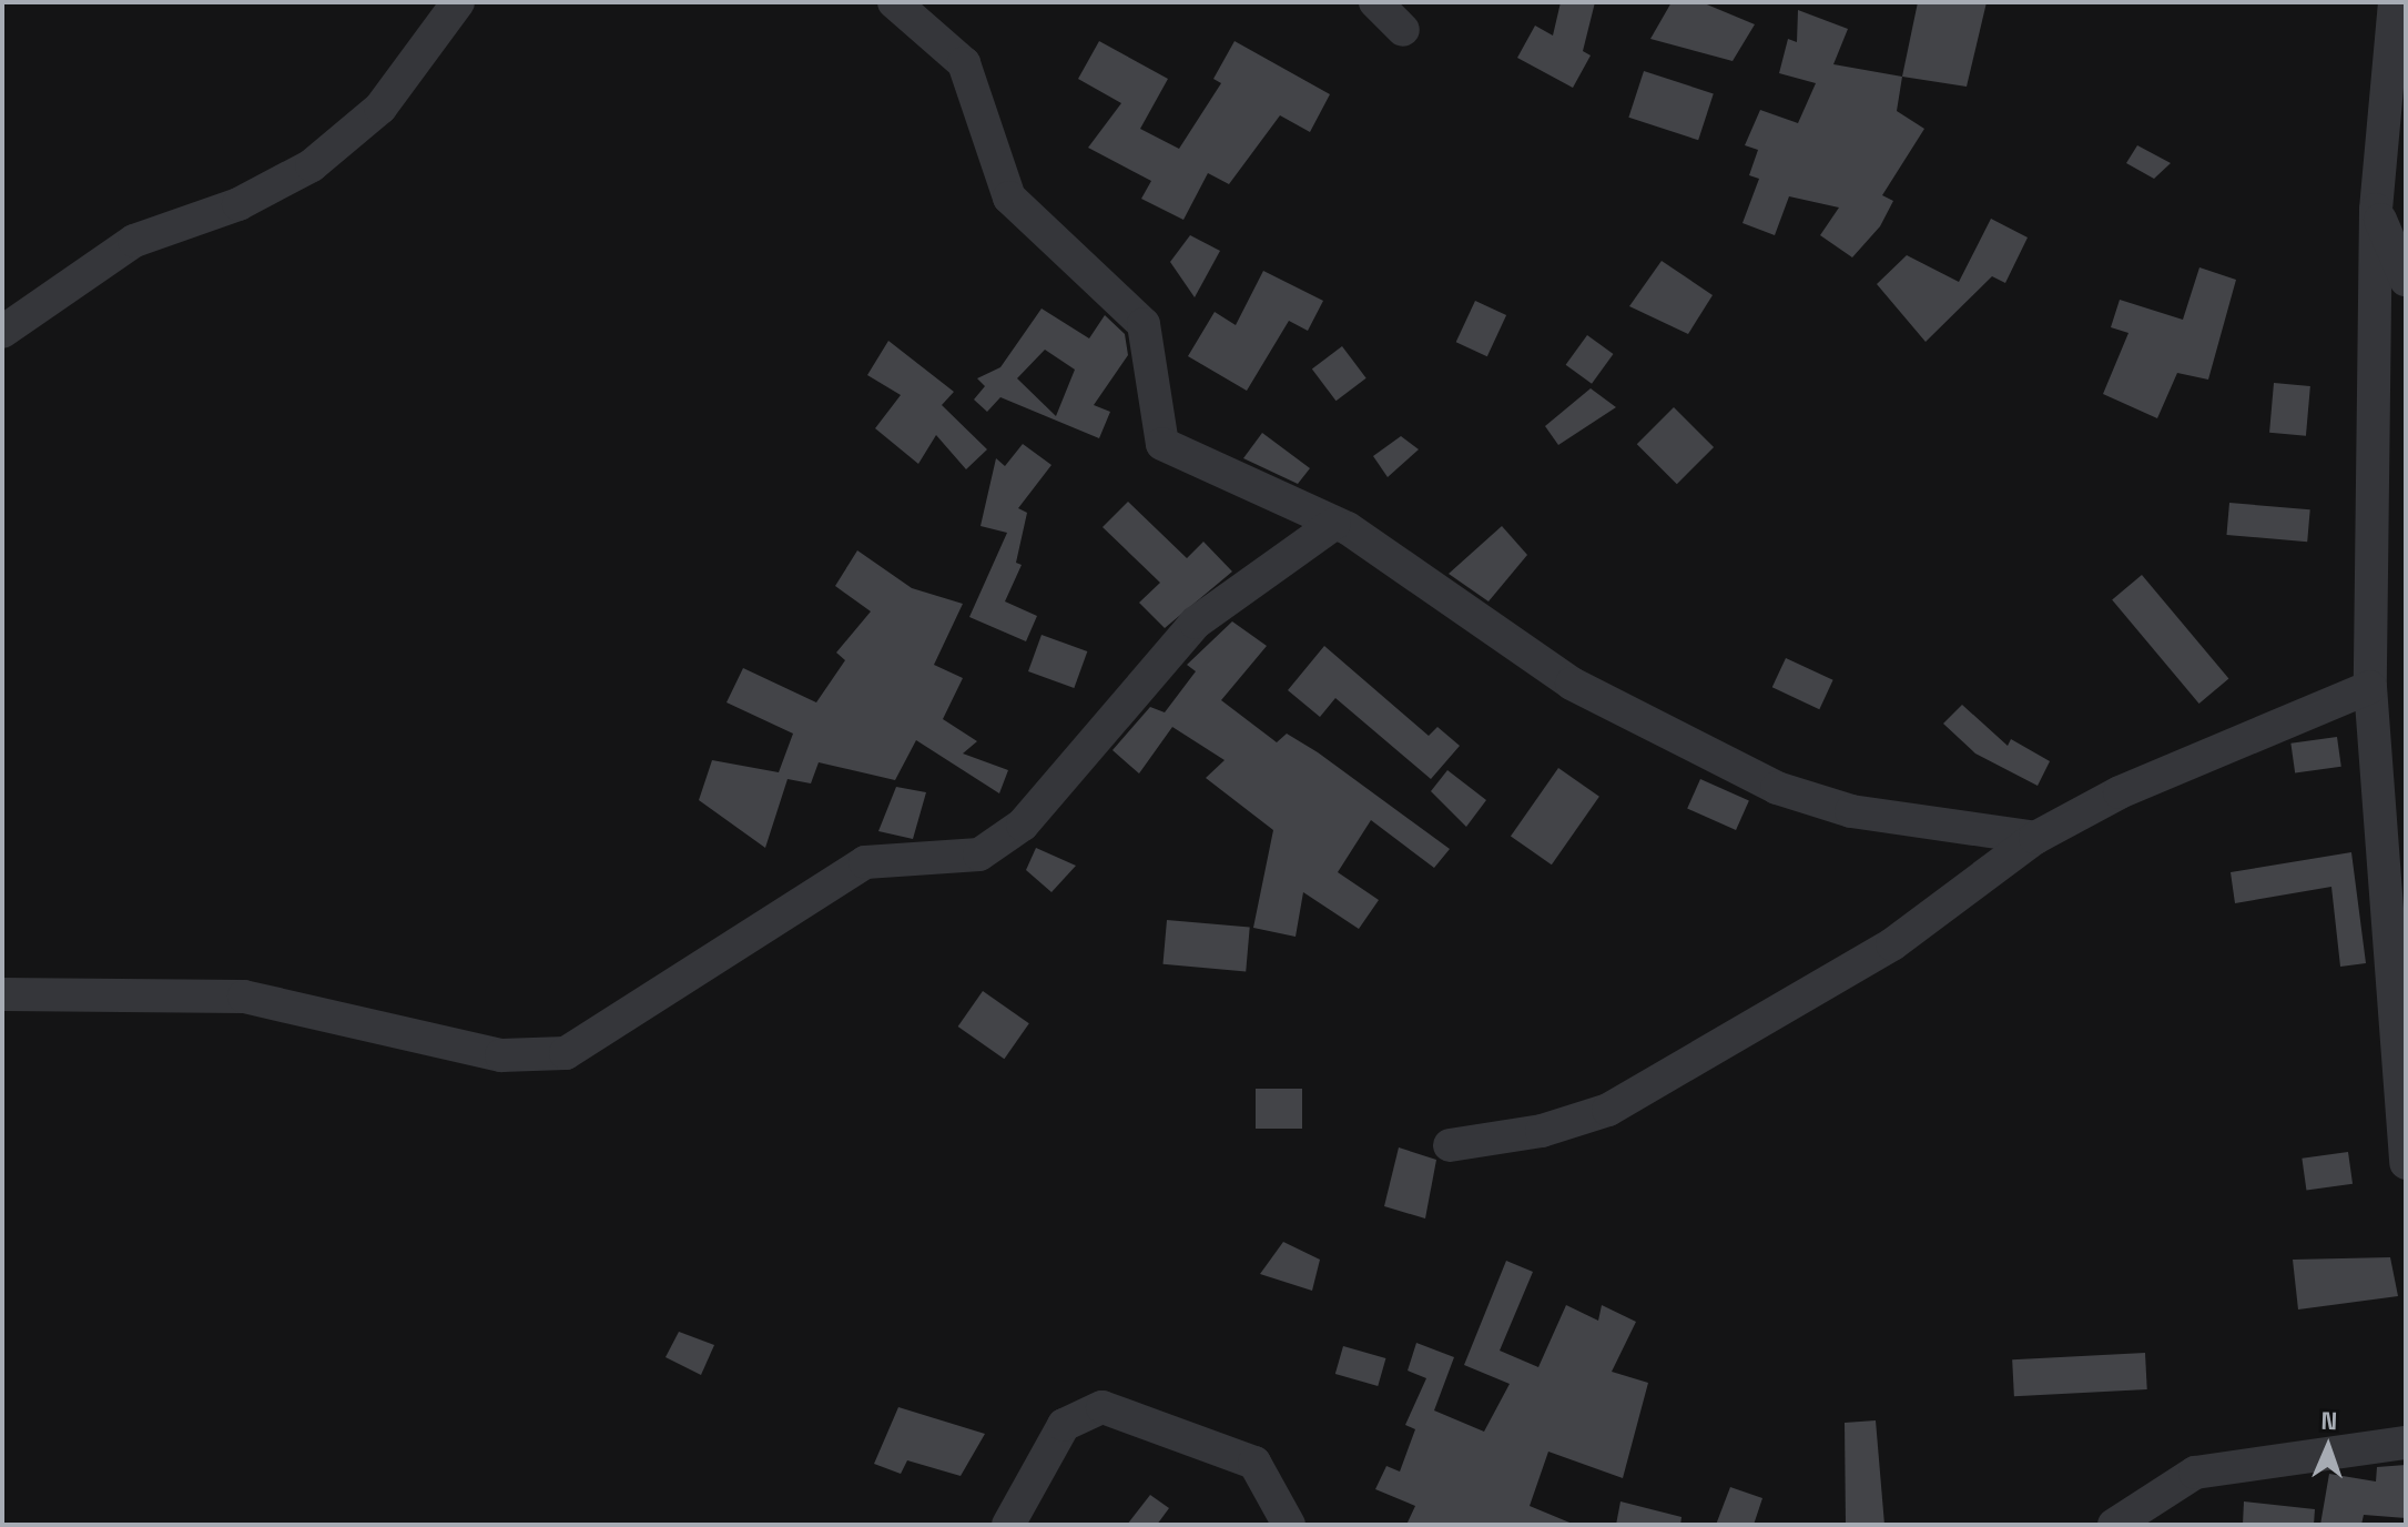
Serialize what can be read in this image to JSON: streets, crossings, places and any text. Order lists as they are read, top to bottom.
{
  "north": "top"
}
